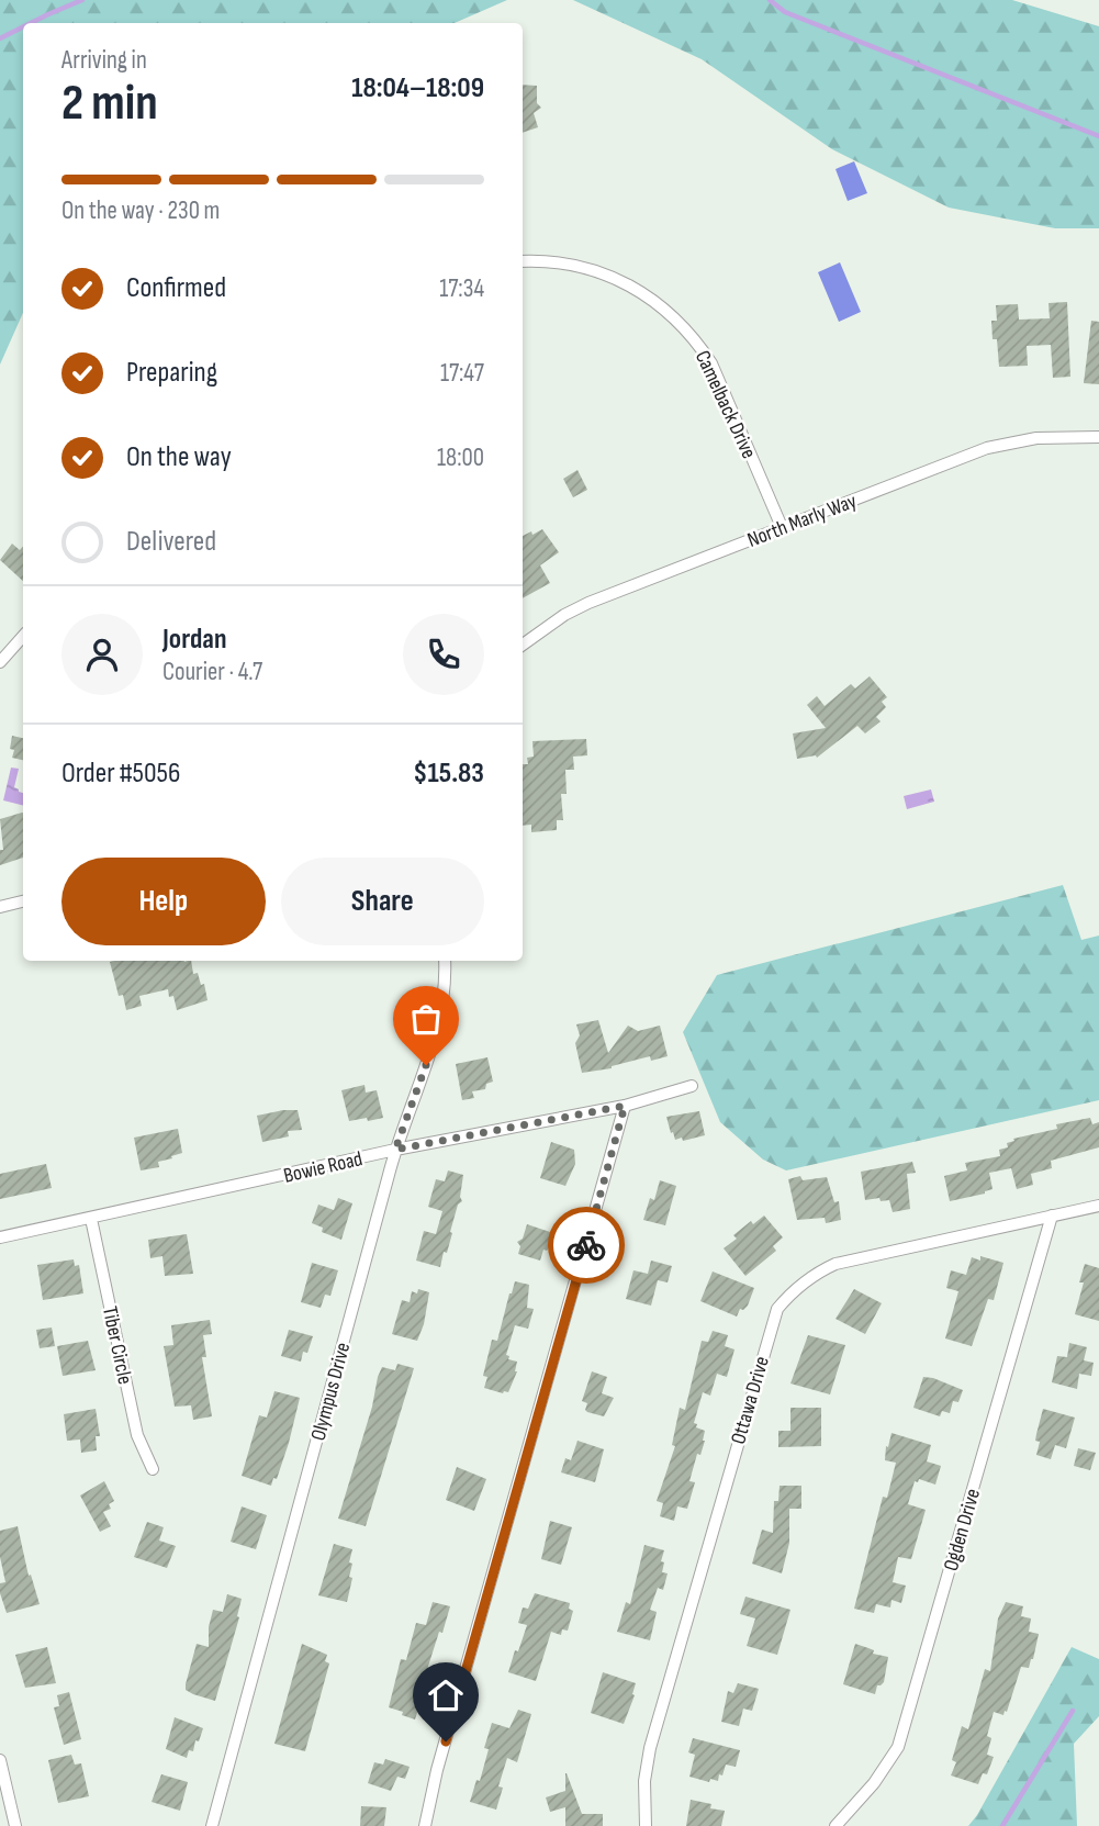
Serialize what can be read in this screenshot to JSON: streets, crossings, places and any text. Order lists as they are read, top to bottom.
{
  "streets": {
    "street": [
      "Camelback Drive",
      "North Marly Way",
      "Bowie Road",
      "Tiber Circle",
      "Olympus Drive",
      "Ottawa Drive",
      "Ogden Drive"
    ]
  },
  "crossings": [
    ["Camelback Drive", "North Marly Way"],
    ["Bowie Road", "Tiber Circle"],
    ["Bowie Road", "Olympus Drive"],
    ["Ottawa Drive", "Ogden Drive"]
  ],
  "page": {
    "heading": ["2 min", "Arriving in", "18:04–18:09"],
    "panel": [
      "Jordan",
      "Courier · 4.7",
      "Order #5056",
      "$15.83"
    ],
    "bar": "On the way · 230 m",
    "list": [
      ["Confirmed", "17:34"],
      ["Preparing", "17:47"],
      ["On the way", "18:00"],
      "Delivered"
    ],
    "buttons": ["Help", "Share"]
  }
}
